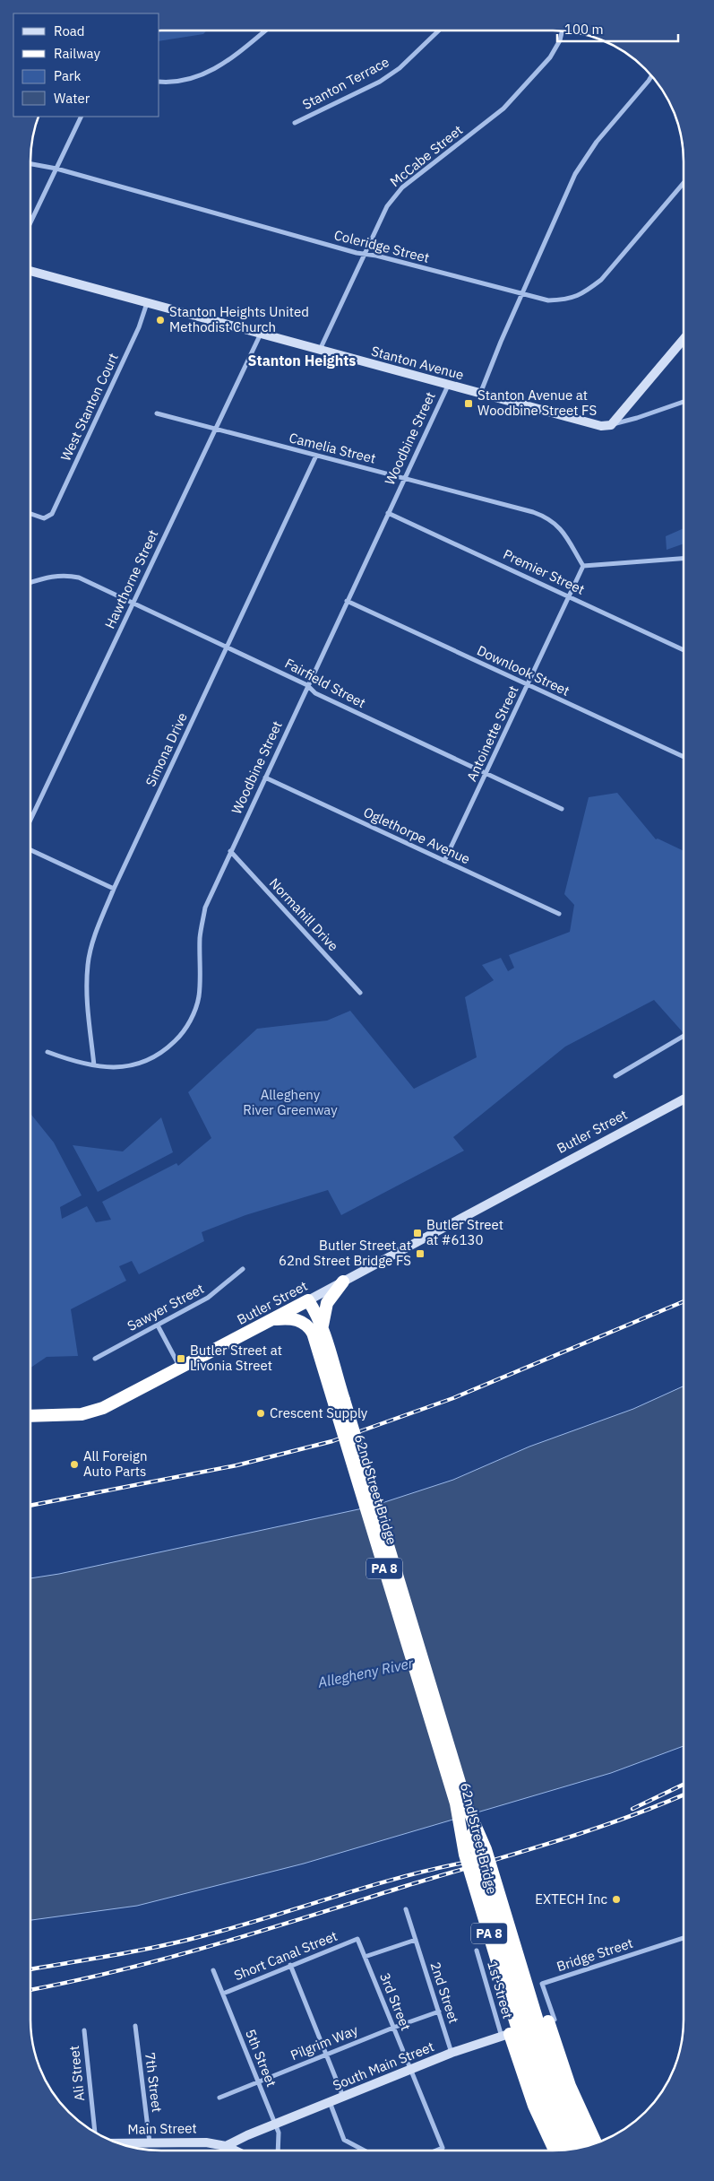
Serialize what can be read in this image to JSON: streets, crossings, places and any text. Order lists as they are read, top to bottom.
{
  "streets": {
    "highway": ["Butler Street", "62nd Street Bridge", "PA 8"],
    "main road": ["Stanton Avenue", "South Main Street", "Main Street"],
    "street": [
      "Stanton Terrace",
      "McCabe Street",
      "Coleridge Street",
      "West Stanton Court",
      "Woodbine Street",
      "Camelia Street",
      "Premier Street",
      "Hawthorne Street",
      "Downlook Street",
      "Fairfield Street",
      "Antoinette Street",
      "Simona Drive",
      "Oglethorpe Avenue",
      "Normahill Drive",
      "Sawyer Street",
      "Bridge Street",
      "Short Canal Street",
      "1st Street",
      "2nd Street",
      "3rd Street",
      "Pilgrim Way",
      "5th Street",
      "Ali Street",
      "7th Street"
    ]
  },
  "crossings": [
    ["McCabe Street", "Coleridge Street"],
    ["McCabe Street", "Stanton Avenue"],
    ["Stanton Avenue", "West Stanton Court"],
    ["Stanton Avenue", "Woodbine Street"],
    ["Stanton Avenue", "Hawthorne Street"],
    ["Woodbine Street", "Camelia Street"],
    ["Woodbine Street", "Premier Street"],
    ["Woodbine Street", "Downlook Street"],
    ["Woodbine Street", "Fairfield Street"],
    ["Woodbine Street", "Simona Drive"],
    ["Woodbine Street", "Oglethorpe Avenue"],
    ["Woodbine Street", "Normahill Drive"],
    ["Camelia Street", "Hawthorne Street"],
    ["Camelia Street", "Antoinette Street"],
    ["Camelia Street", "Simona Drive"],
    ["Premier Street", "Antoinette Street"],
    ["Hawthorne Street", "Fairfield Street"],
    ["Downlook Street", "Antoinette Street"],
    ["Fairfield Street", "Antoinette Street"],
    ["Fairfield Street", "Simona Drive"],
    ["Antoinette Street", "Oglethorpe Avenue"],
    ["Butler Street", "62nd Street Bridge"],
    ["62nd Street Bridge", "PA 8"],
    ["Bridge Street", "South Main Street"],
    ["Short Canal Street", "3rd Street"],
    ["Short Canal Street", "5th Street"],
    ["1st Street", "South Main Street"],
    ["2nd Street", "Pilgrim Way"],
    ["2nd Street", "South Main Street"],
    ["3rd Street", "Pilgrim Way"],
    ["3rd Street", "South Main Street"],
    ["Pilgrim Way", "5th Street"],
    ["5th Street", "South Main Street"],
    ["7th Street", "Main Street"]
  ],
  "districts": ["Stanton Heights"],
  "water": ["Allegheny River"],
  "parks": ["Allegheny River Greenway"],
  "places": {
    "other": [
      "Stanton Heights United Methodist Church",
      "Crescent Supply",
      "All Foreign Auto Parts",
      "EXTECH Inc"
    ],
    "transit": [
      "Stanton Avenue at Woodbine Street FS",
      "Butler Street at #6130",
      "Butler Street at 62nd Street Bridge FS",
      "Butler Street at Livonia Street"
    ]
  },
  "legend": [
    "Road",
    "Railway",
    "Park",
    "Water"
  ],
  "scale_bar": "100 m"
}
